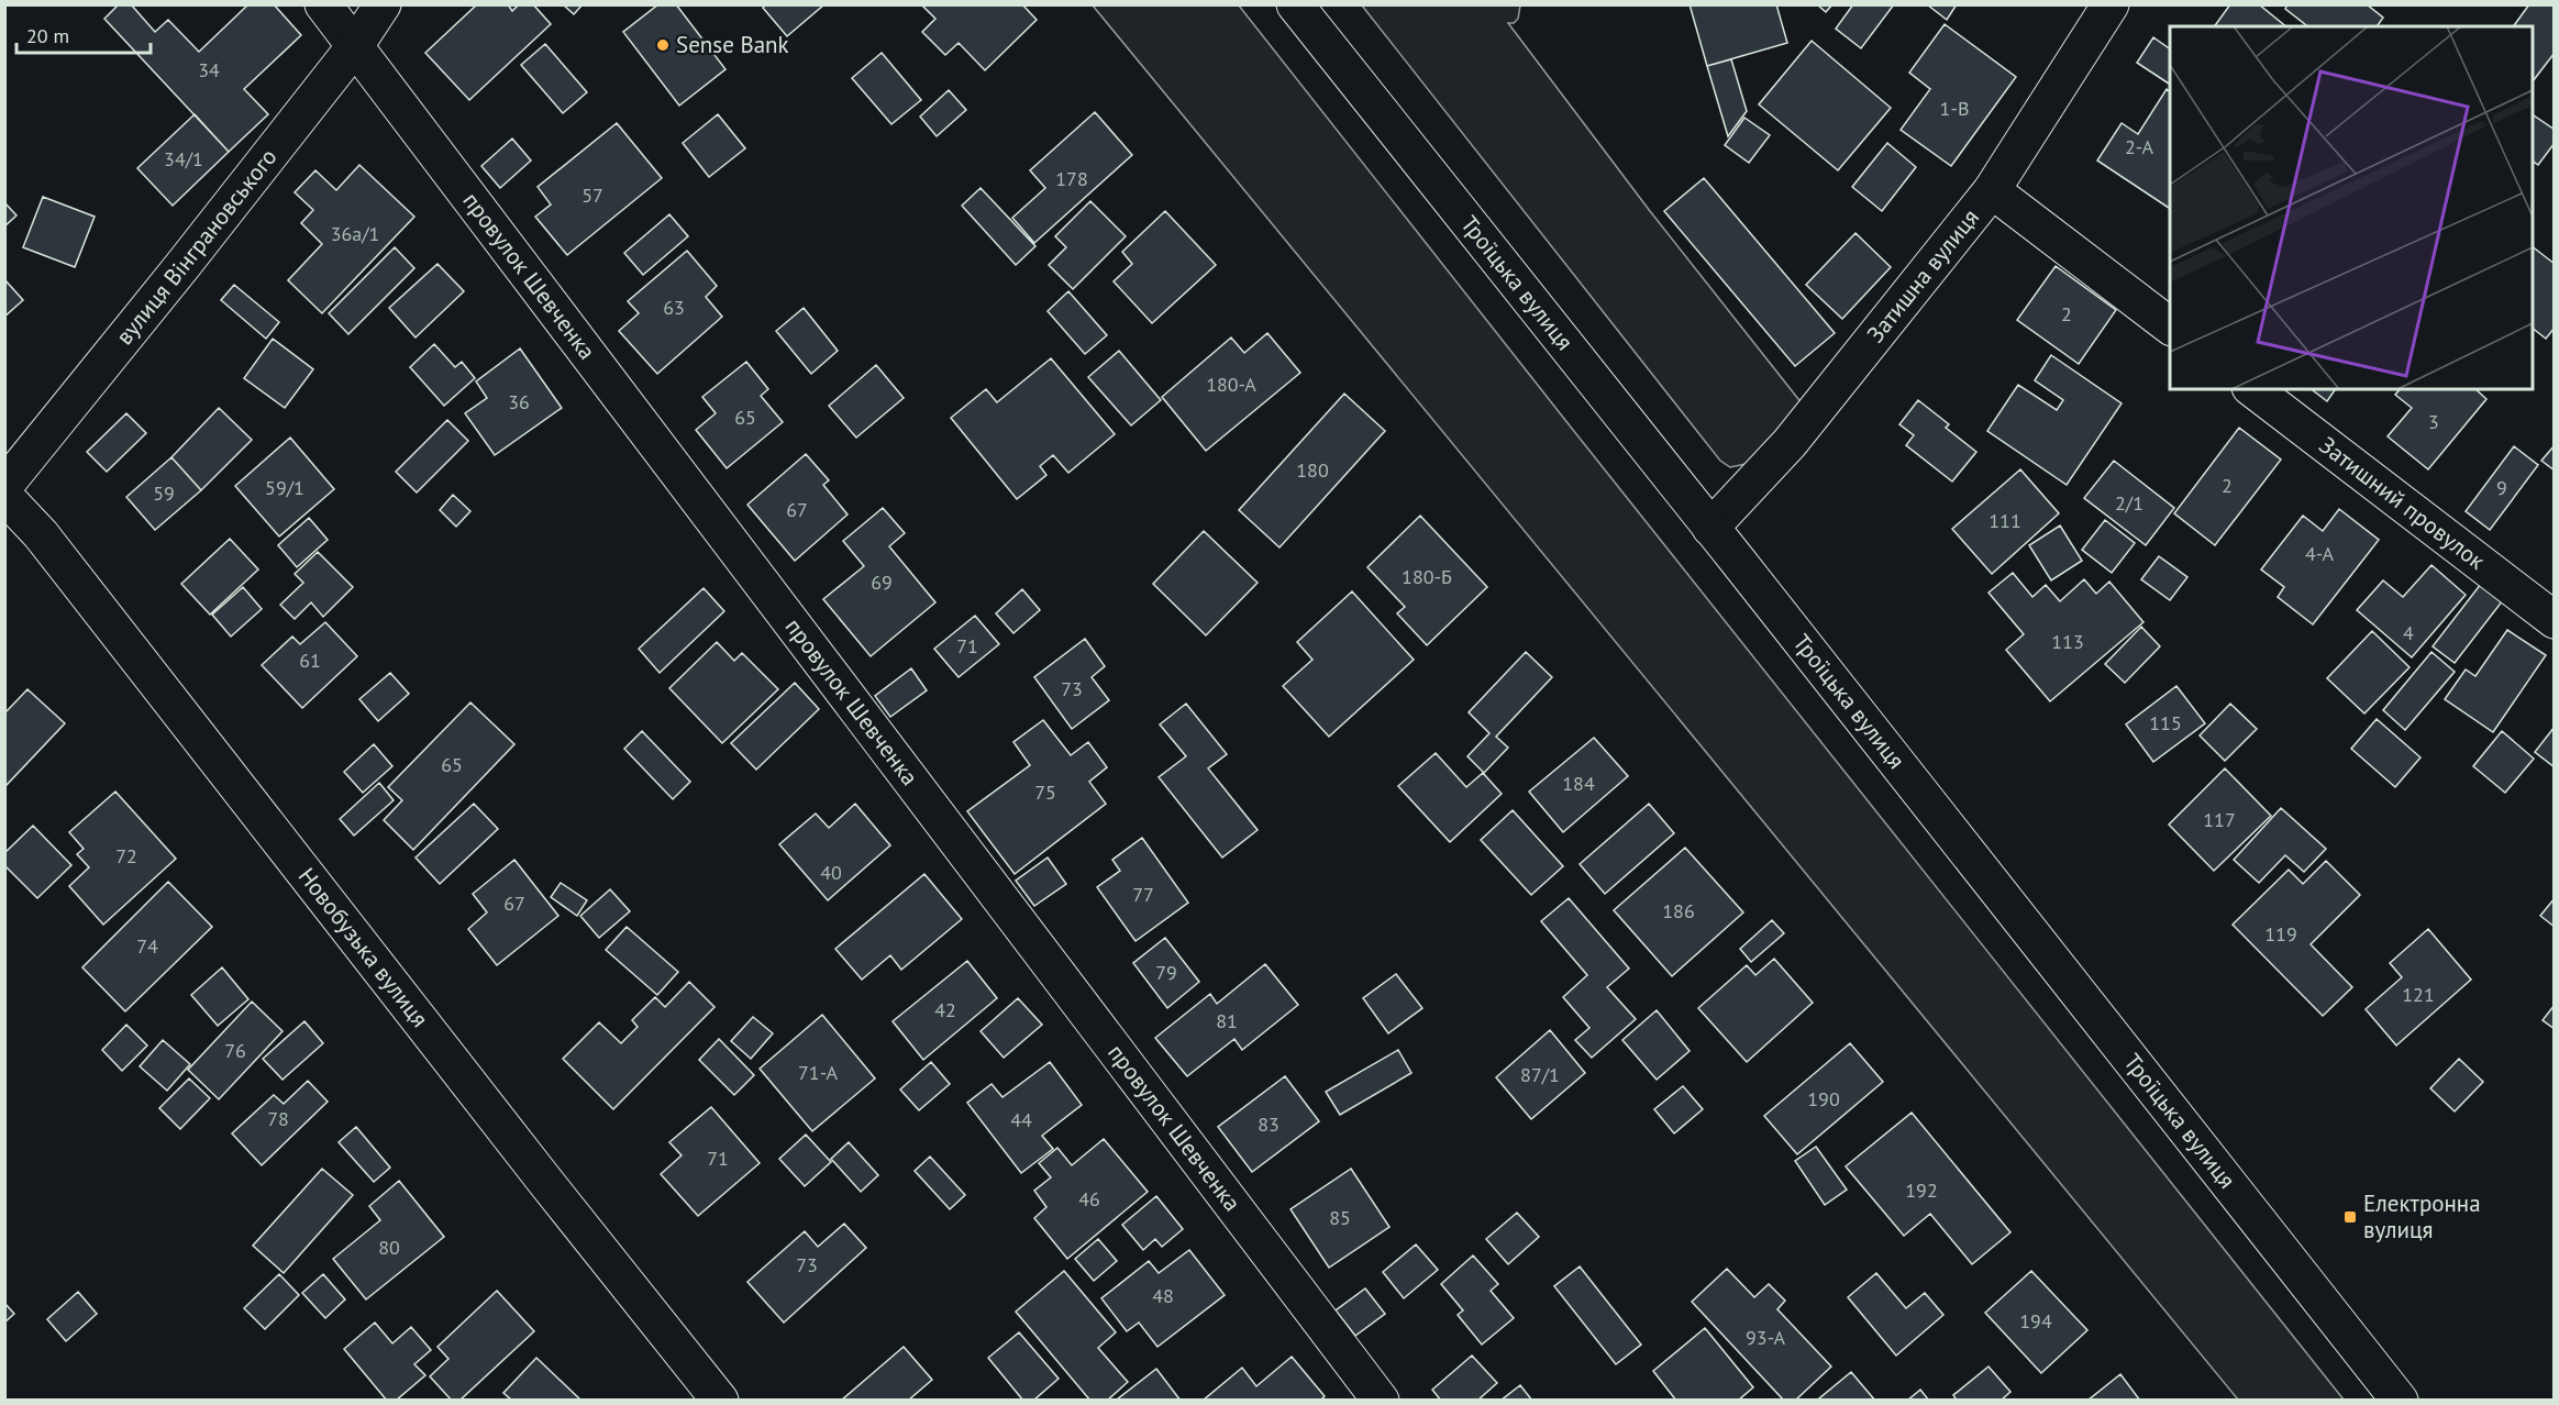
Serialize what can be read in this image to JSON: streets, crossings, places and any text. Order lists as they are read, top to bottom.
{
  "streets": {
    "street": [
      "вулиця Вінграновського",
      "провулок Шевченка",
      "Затишна вулиця",
      "Троїцька вулиця",
      "Затишний провулок",
      "Новобузька вулиця"
    ]
  },
  "crossings": [
    ["вулиця Вінграновського", "провулок Шевченка"],
    ["Затишна вулиця", "Троїцька вулиця"]
  ],
  "places": {
    "other": ["Sense Bank"],
    "transit": ["Електронна вулиця"]
  },
  "house_numbers": [
    "34",
    "1-В",
    "2-А",
    "34/1",
    "178",
    "57",
    "36а/1",
    "63",
    "2",
    "180-А",
    "36",
    "65",
    "3",
    "180",
    "2",
    "59/1",
    "9",
    "59",
    "2/1",
    "67",
    "111",
    "4-А",
    "180-Б",
    "69",
    "4",
    "113",
    "71",
    "61",
    "73",
    "115",
    "65",
    "184",
    "75",
    "117",
    "72",
    "40",
    "77",
    "67",
    "186",
    "119",
    "74",
    "79",
    "121",
    "42",
    "81",
    "76",
    "71-А",
    "87/1",
    "190",
    "78",
    "44",
    "83",
    "71",
    "192",
    "46",
    "85",
    "80",
    "73",
    "48",
    "194",
    "93-А"
  ],
  "scale_bar": "20 m"
}
